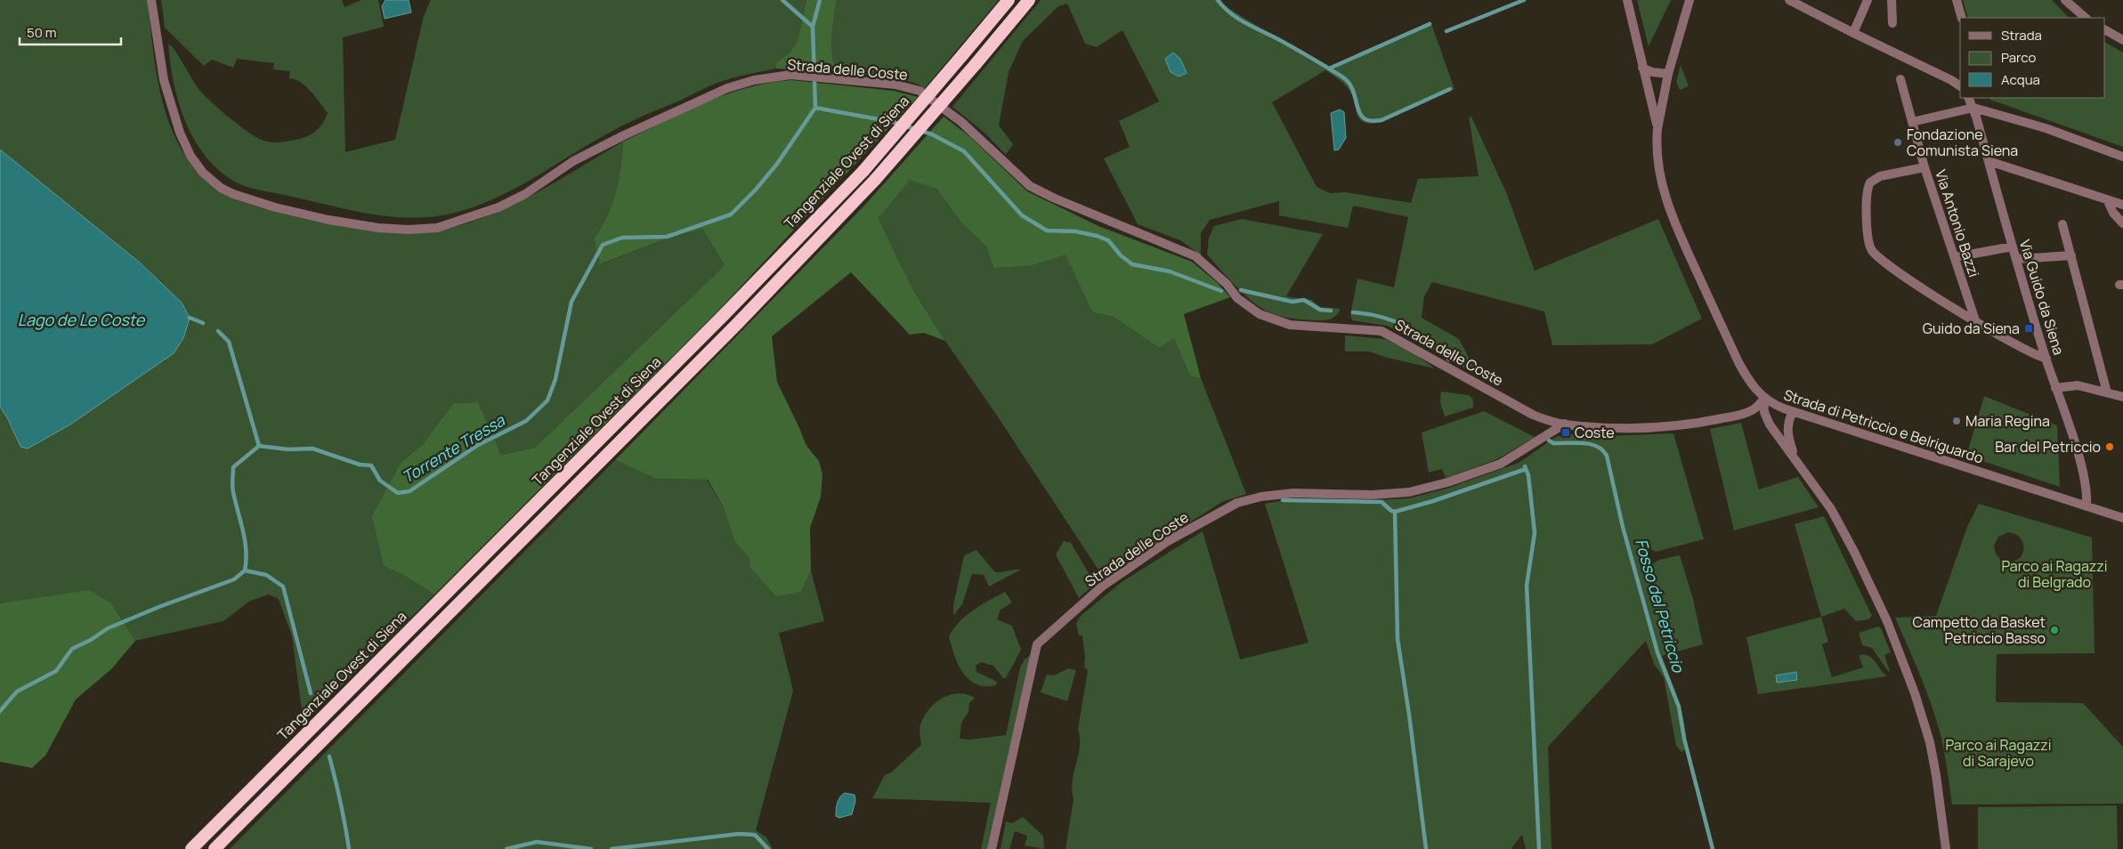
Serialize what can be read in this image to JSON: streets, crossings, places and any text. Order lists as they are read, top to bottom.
{
  "streets": {
    "highway": ["Tangenziale Ovest di Siena"],
    "street": [
      "Strada delle Coste",
      "Via Antonio Bazzi",
      "Via Guido da Siena",
      "Strada di Petriccio e Belriguardo"
    ]
  },
  "crossings": [
    ["Strada delle Coste", "Strada di Petriccio e Belriguardo"],
    ["Via Guido da Siena", "Strada di Petriccio e Belriguardo"]
  ],
  "water": ["Lago de Le Coste", "Torrente Tressa", "Fosso del Petriccio"],
  "parks": ["Parco ai Ragazzi di Belgrado", "Parco ai Ragazzi di Sarajevo"],
  "places": {
    "other": [
      "Fondazione Comunista Siena",
      "Maria Regina",
      "Bar del Petriccio",
      "Campetto da Basket Petriccio Basso"
    ],
    "transit": ["Guido da Siena", "Coste"]
  },
  "legend": ["Strada", "Parco", "Acqua"],
  "scale_bar": "50 m"
}
